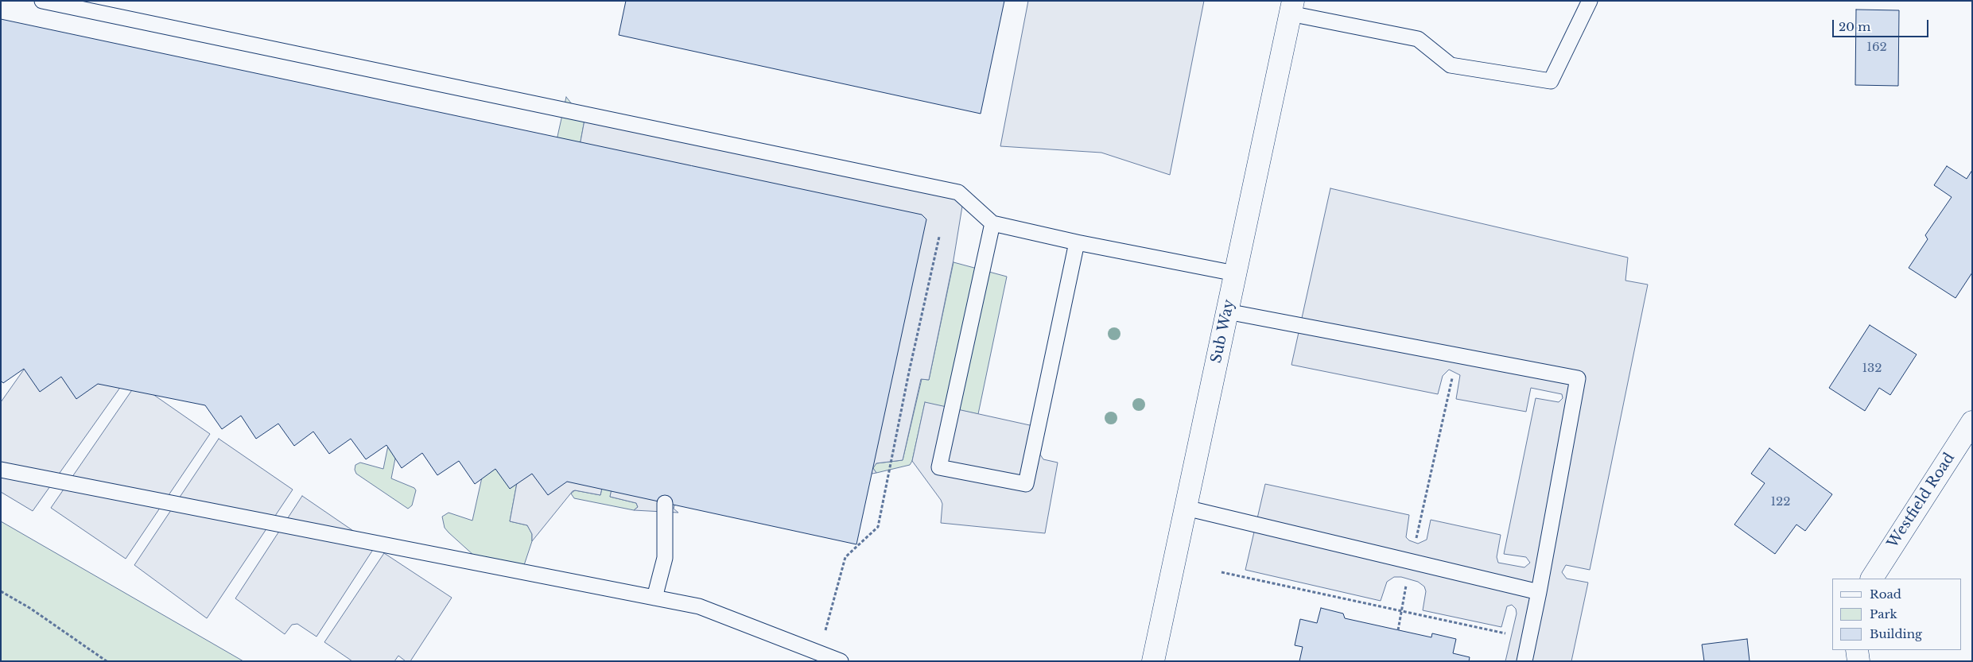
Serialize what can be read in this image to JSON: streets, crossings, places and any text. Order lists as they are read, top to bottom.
{
  "streets": {
    "main road": ["Sub Way", "Westfield Road"]
  },
  "house_numbers": ["162", "132", "122"],
  "legend": ["Road", "Park", "Building"],
  "scale_bar": "20 m"
}
